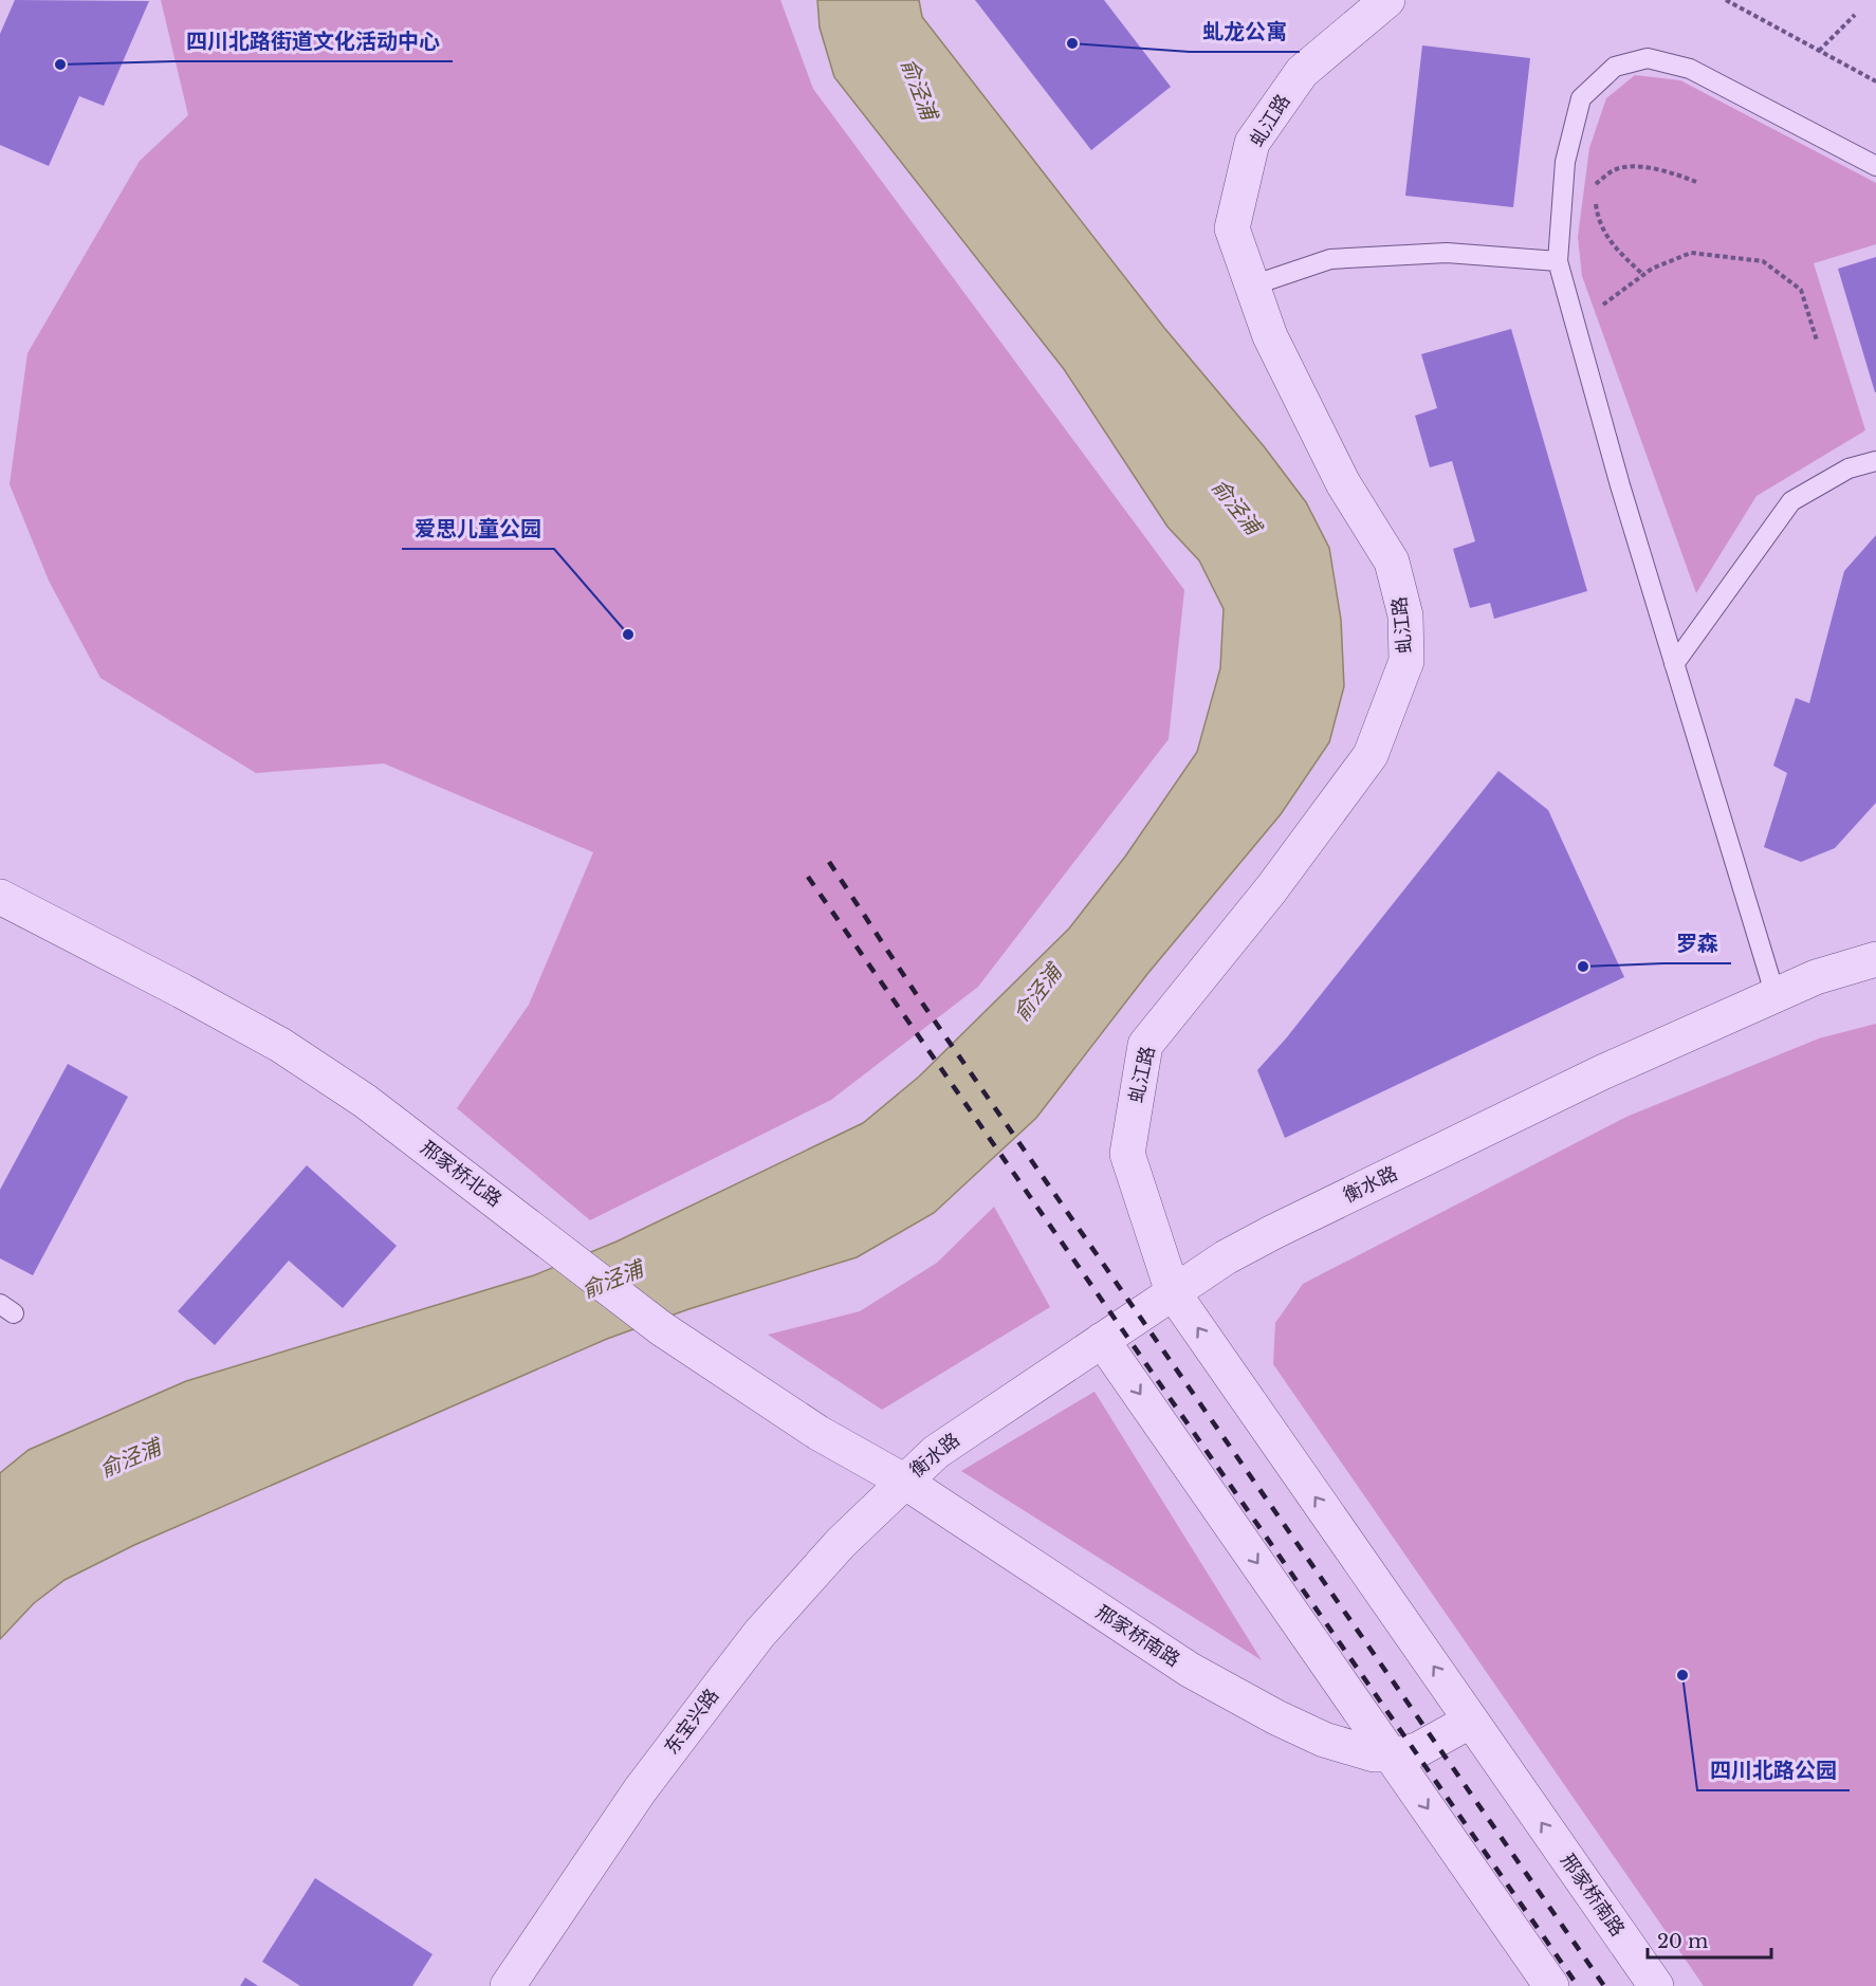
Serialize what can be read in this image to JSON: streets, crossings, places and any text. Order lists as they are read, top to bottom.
{
  "streets": {
    "street": [
      "虬江路",
      "邢家桥北路",
      "衡水路",
      "邢家桥南路",
      "东宝兴路"
    ]
  },
  "crossings": [
    ["虬江路", "衡水路"],
    ["虬江路", "邢家桥南路"],
    ["邢家桥北路", "衡水路"],
    ["邢家桥北路", "邢家桥南路"],
    ["邢家桥北路", "东宝兴路"],
    ["衡水路", "邢家桥南路"],
    ["衡水路", "东宝兴路"],
    ["邢家桥南路", "东宝兴路"]
  ],
  "water": ["俞泾浦"],
  "places": [
    "虬龙公寓",
    "四川北路街道文化活动中心",
    "爱思儿童公园",
    "罗森",
    "四川北路公园"
  ],
  "scale_bar": "20 m"
}
